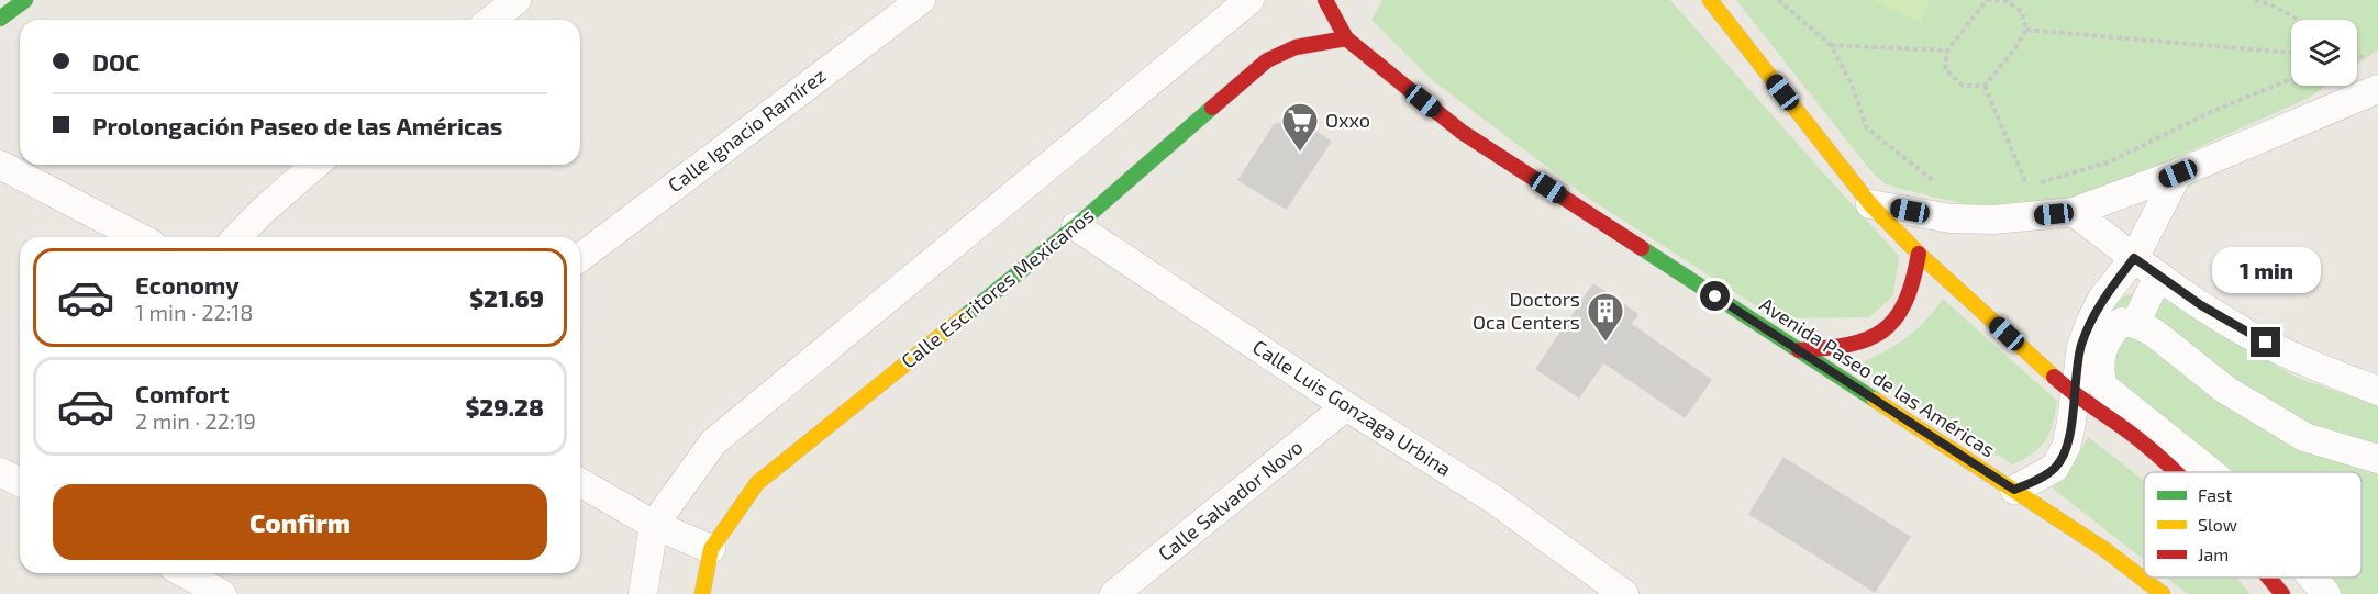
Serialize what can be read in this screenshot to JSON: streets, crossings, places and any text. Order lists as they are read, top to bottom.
{
  "streets": {
    "main road": ["Calle Escritores Mexicanos", "Avenida Paseo de las Américas"],
    "street": ["Calle Ignacio Ramírez", "Calle Luis Gonzaga Urbina", "Calle Salvador Novo"]
  },
  "crossings": [
    ["Calle Escritores Mexicanos", "Avenida Paseo de las Américas"],
    ["Calle Escritores Mexicanos", "Calle Luis Gonzaga Urbina"],
    ["Calle Luis Gonzaga Urbina", "Calle Salvador Novo"]
  ],
  "places": {
    "supermarket": ["Oxxo"],
    "building": ["Doctors Oca Centers"]
  },
  "legend": ["Fast", "Slow", "Jam"],
  "page": {
    "banner": ["DOC", "Prolongación Paseo de las Américas"],
    "bubble": "1 min",
    "list": [
      {
        "name": "Economy",
        "note": "1 min · 22:18",
        "value": "$21.69"
      },
      {
        "name": "Comfort",
        "note": "2 min · 22:19",
        "value": "$29.28"
      }
    ],
    "buttons": "Confirm"
  }
}
